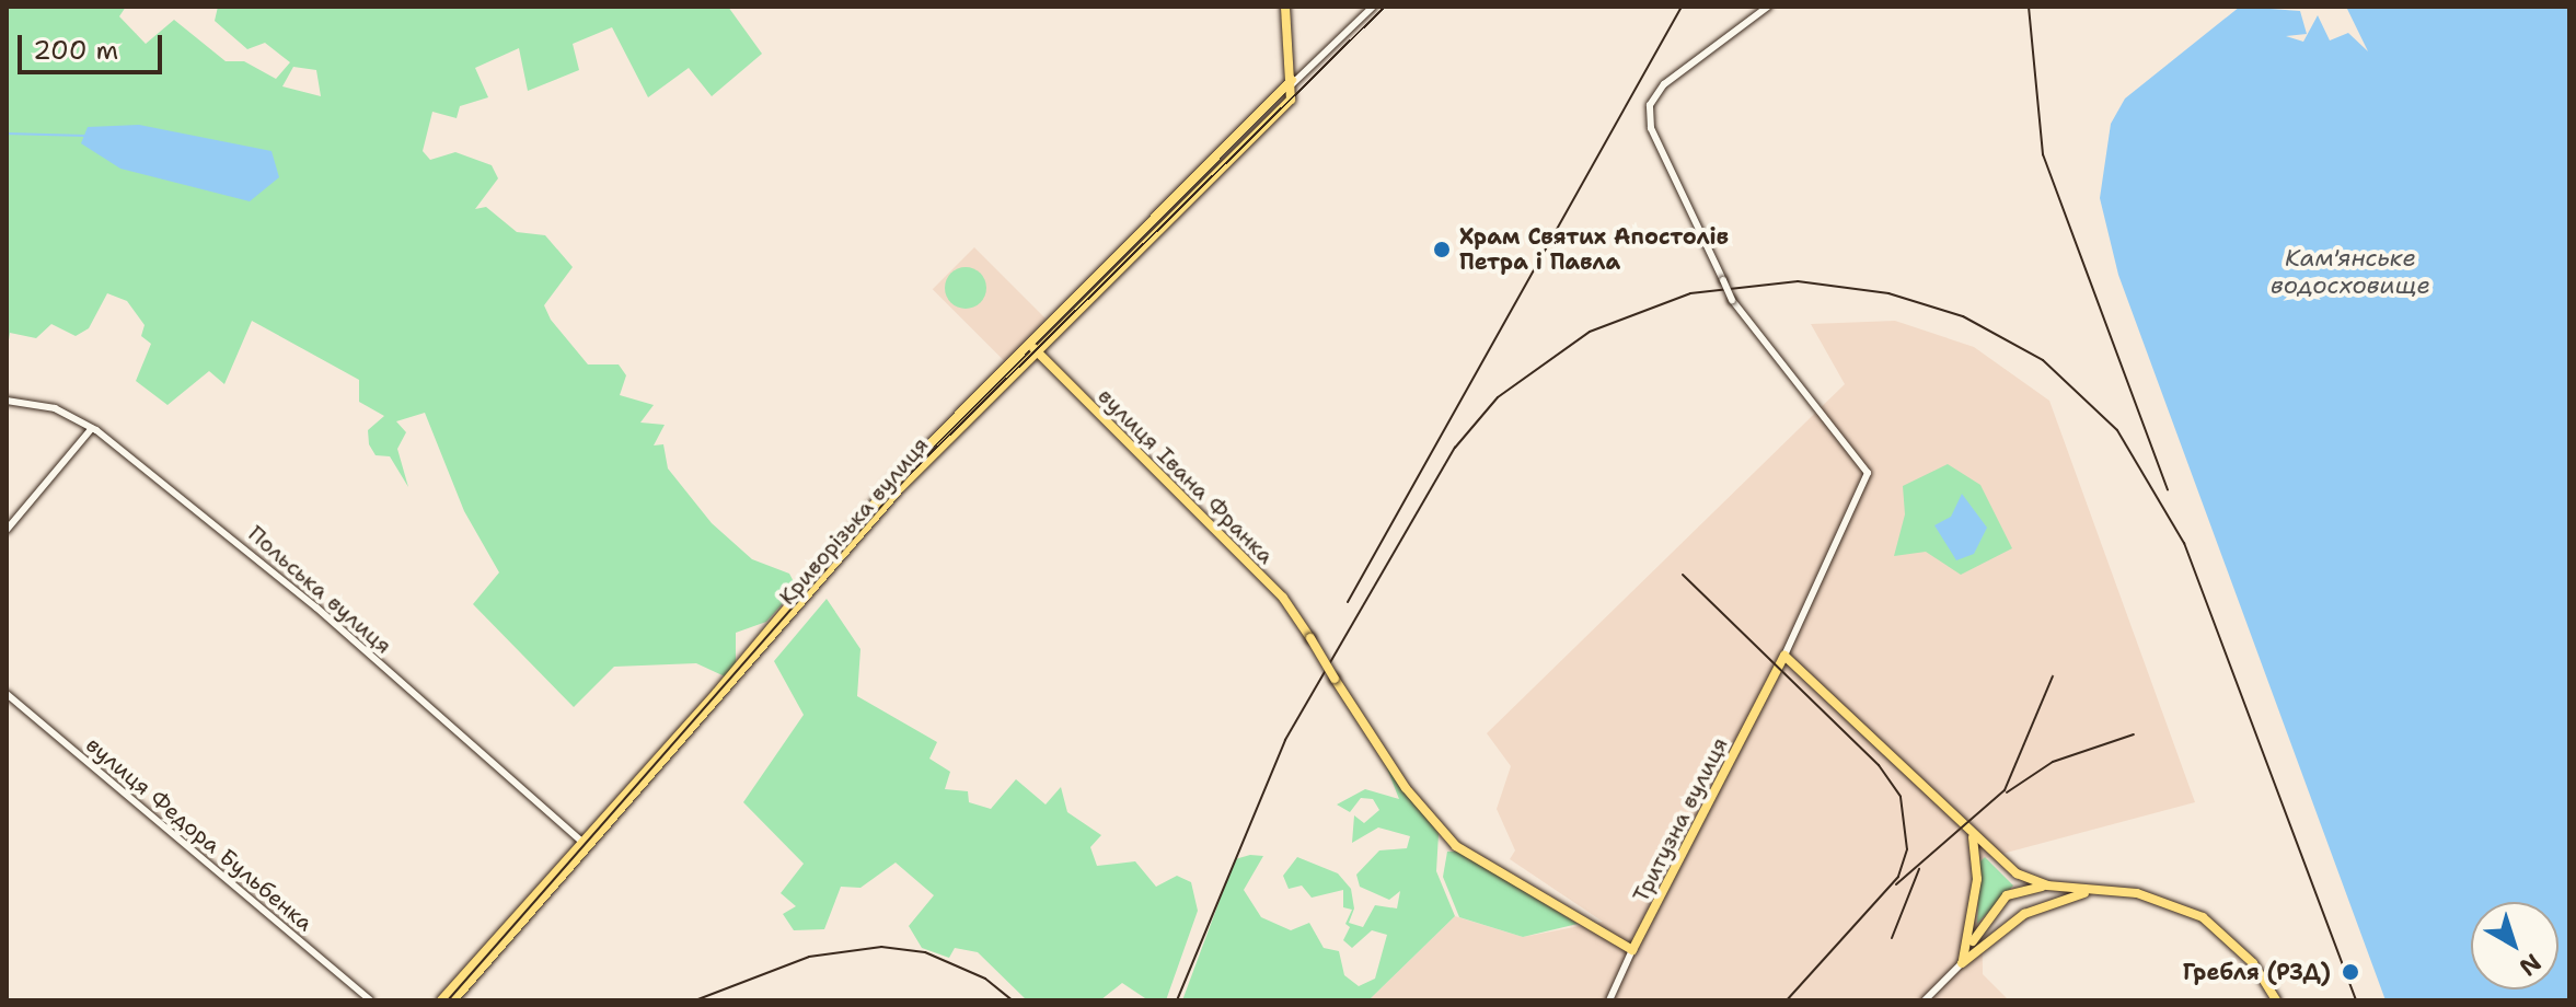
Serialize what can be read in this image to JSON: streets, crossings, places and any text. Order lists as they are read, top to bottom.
{
  "streets": {
    "main road": ["вулиця Івана Франка", "Криворізька вулиця", "Тритузна вулиця"],
    "street": ["Польська вулиця", "вулиця Федора Бульбенка"]
  },
  "crossings": [
    ["вулиця Івана Франка", "Криворізька вулиця"],
    ["вулиця Івана Франка", "Тритузна вулиця"],
    ["Криворізька вулиця", "Польська вулиця"]
  ],
  "water": ["Кам'янське водосховище"],
  "places": ["Храм Святих Апостолів Петра і Павла", "Гребля (РЗД)"],
  "scale_bar": "200 m",
  "north": "bottom right"
}
